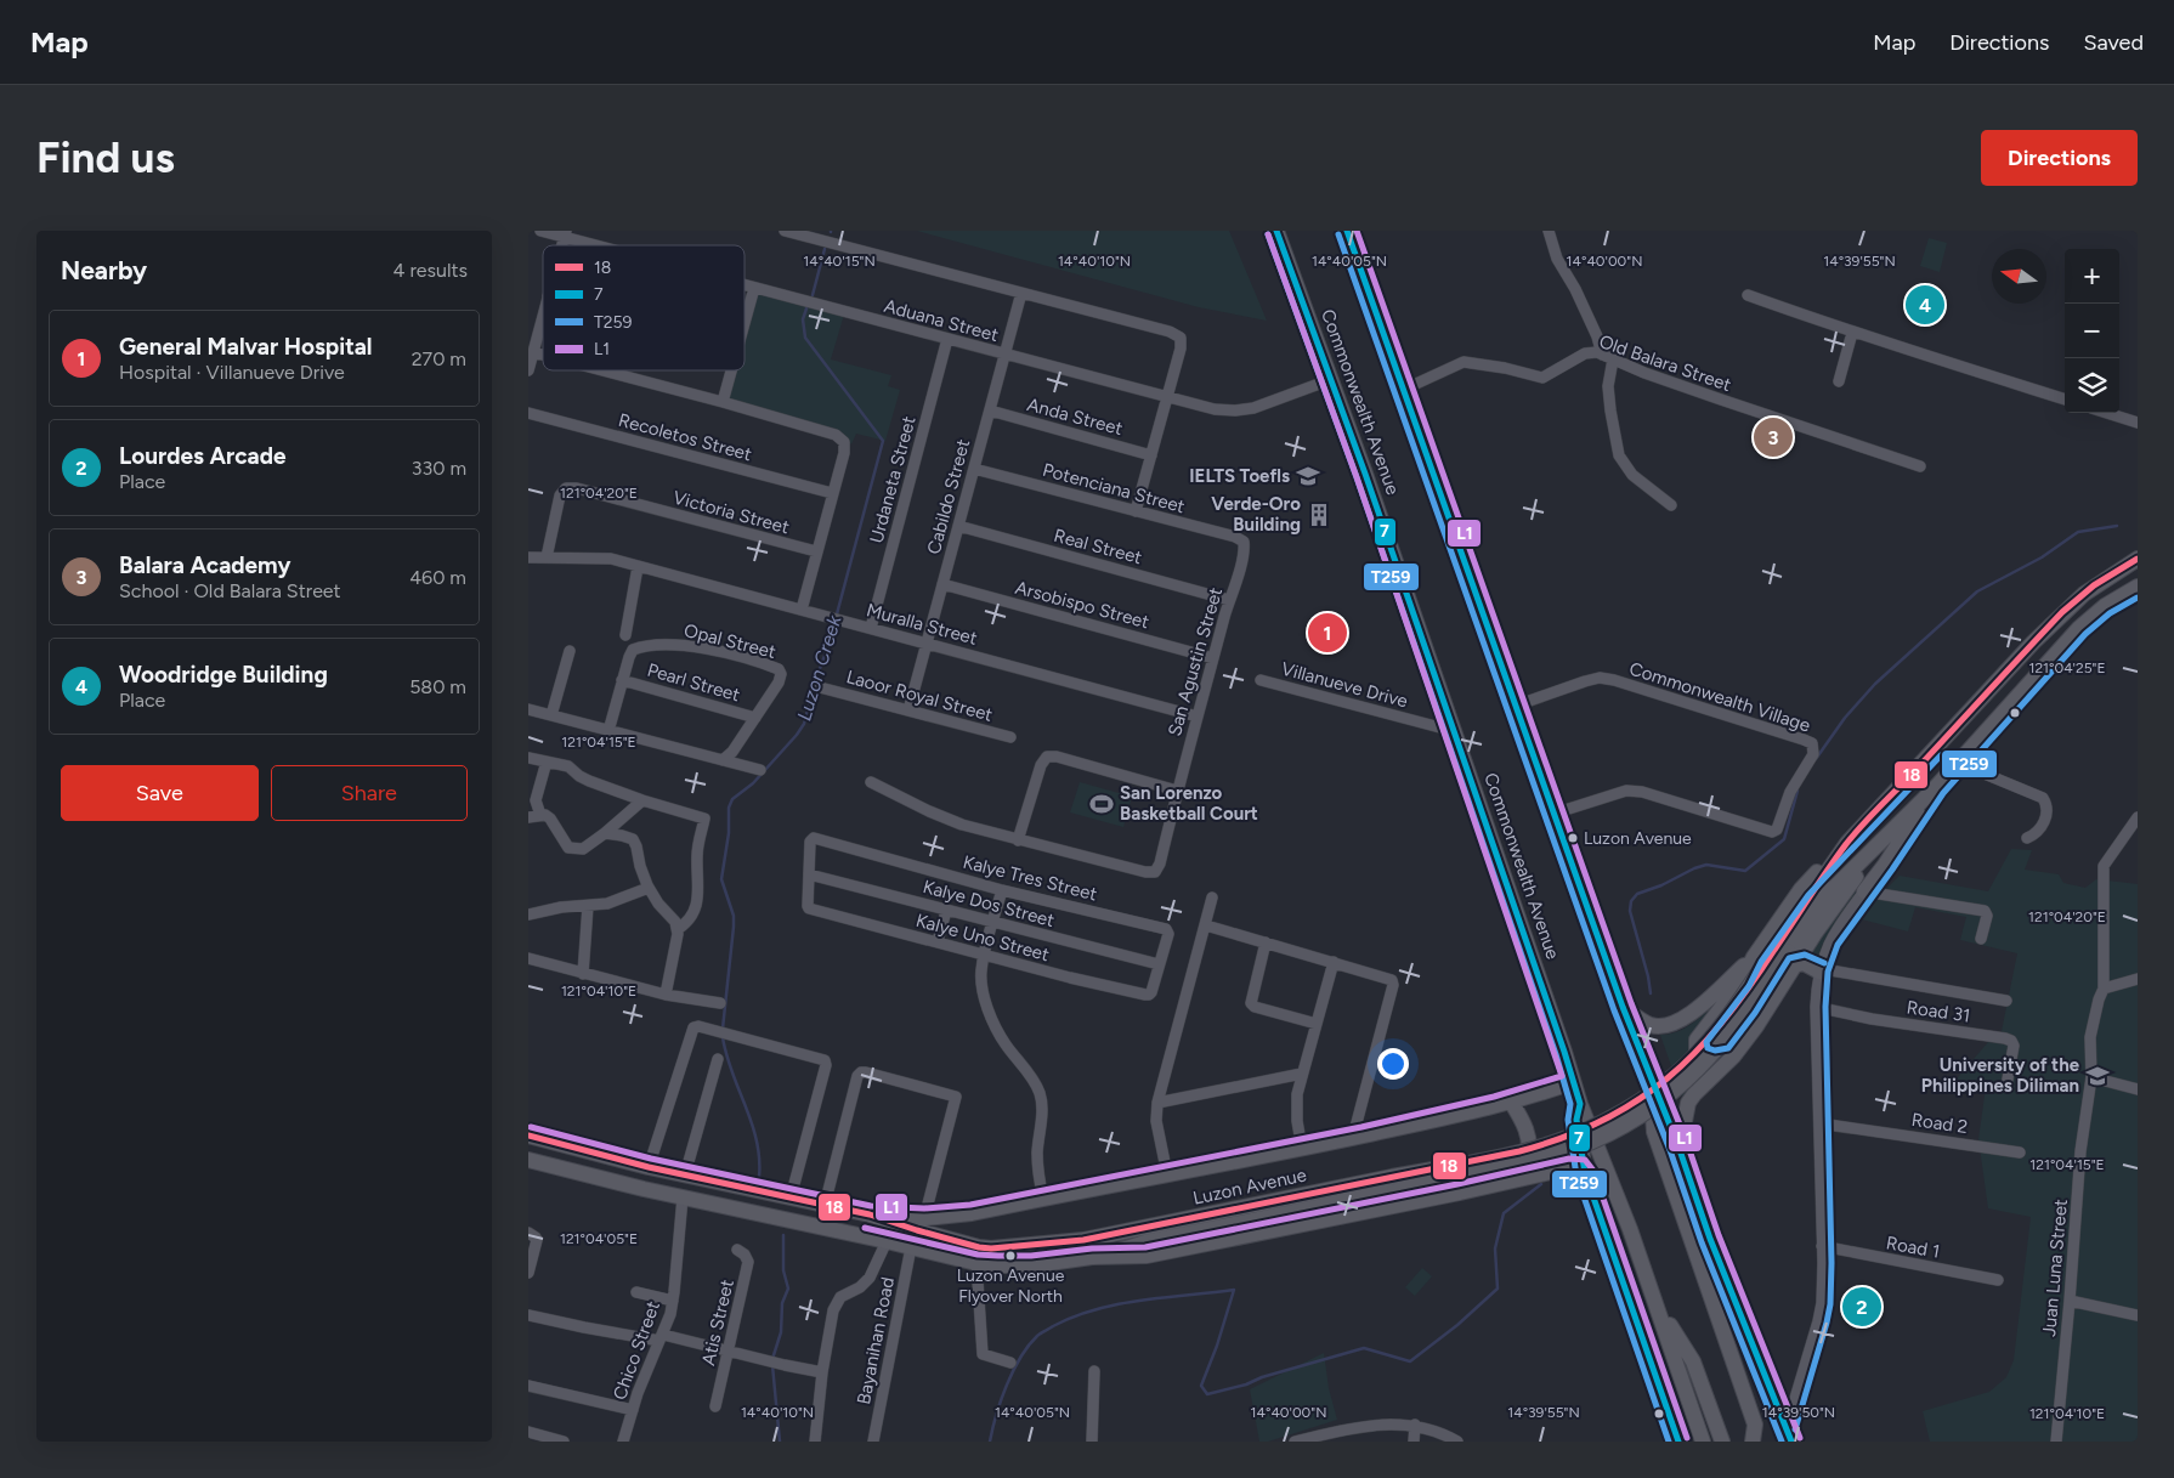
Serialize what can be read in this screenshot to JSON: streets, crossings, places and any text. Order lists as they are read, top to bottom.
{
  "streets": {
    "main road": ["Commonwealth Avenue", "Luzon Avenue"],
    "street": [
      "Aduana Street",
      "Old Balara Street",
      "Anda Street",
      "Recoletos Street",
      "Urdaneta Street",
      "Potenciana Street",
      "Cabildo Street",
      "Victoria Street",
      "Real Street",
      "Arsobispo Street",
      "Muralla Street",
      "Opal Street",
      "San Agustin Street",
      "Pearl Street",
      "Villanueve Drive",
      "Laoor Royal Street",
      "Commonwealth Village",
      "Kalye Tres Street",
      "Kalye Dos Street",
      "Kalye Uno Street",
      "Road 31",
      "Road 2",
      "Road 1",
      "Juan Luna Street",
      "Atis Street",
      "Bayanihan Road",
      "Chico Street"
    ]
  },
  "crossings": [
    ["Aduana Street", "Commonwealth Avenue"],
    ["Aduana Street", "Urdaneta Street"],
    ["Aduana Street", "Cabildo Street"],
    ["Commonwealth Avenue", "Villanueve Drive"],
    ["Commonwealth Avenue", "Luzon Avenue"],
    ["Anda Street", "Cabildo Street"],
    ["Urdaneta Street", "Muralla Street"],
    ["Potenciana Street", "Cabildo Street"],
    ["Potenciana Street", "San Agustin Street"],
    ["Cabildo Street", "Real Street"],
    ["Cabildo Street", "Arsobispo Street"],
    ["Cabildo Street", "Muralla Street"],
    ["Cabildo Street", "Laoor Royal Street"],
    ["Victoria Street", "Muralla Street"],
    ["Real Street", "San Agustin Street"],
    ["Arsobispo Street", "San Agustin Street"],
    ["Muralla Street", "San Agustin Street"],
    ["Opal Street", "Pearl Street"],
    ["Kalye Tres Street", "Kalye Dos Street"],
    ["Kalye Tres Street", "Kalye Uno Street"],
    ["Kalye Dos Street", "Kalye Uno Street"],
    ["Luzon Avenue", "Bayanihan Road"],
    ["Luzon Avenue", "Chico Street"]
  ],
  "water": ["Luzon Creek"],
  "places": {
    "school or university": ["IELTS Toefls", "University of the Philippines Diliman"],
    "building": ["Verde-Oro Building"],
    "sports": ["San Lorenzo Basketball Court"],
    "other": ["Luzon Avenue", "Luzon Avenue Flyover North"]
  },
  "lines": [
    "transit line 7",
    "transit line L1",
    "transit line T259",
    "transit line 18"
  ],
  "legend": [
    "18",
    "7",
    "T259",
    "L1"
  ],
  "north": "left",
  "page": {
    "header": "Map",
    "nav": ["Map", "Directions", "Saved"],
    "buttons": [
      "Directions",
      ["Save", "Share"]
    ],
    "title": "Find us",
    "heading": ["Nearby", "4 results"],
    "map_buttons": ["+", "−"],
    "pins": [
      "4",
      "3",
      "1",
      "2"
    ],
    "list": [
      {
        "mark": "1",
        "name": "General Malvar Hospital",
        "note": "Hospital · Villanueve Drive",
        "value": "270 m"
      },
      {
        "mark": "2",
        "name": "Lourdes Arcade",
        "note": "Place",
        "value": "330 m"
      },
      {
        "mark": "3",
        "name": "Balara Academy",
        "note": "School · Old Balara Street",
        "value": "460 m"
      },
      {
        "mark": "4",
        "name": "Woodridge Building",
        "note": "Place",
        "value": "580 m"
      }
    ]
  },
  "coordinates": [
    "14°40'15\"N",
    "14°40'10\"N",
    "14°40'05\"N",
    "14°40'00\"N",
    "14°39'55\"N",
    "121°04'20\"E",
    "121°04'25\"E",
    "121°04'15\"E",
    "121°04'10\"E",
    "121°04'05\"E",
    "14°39'50\"N"
  ]
}
